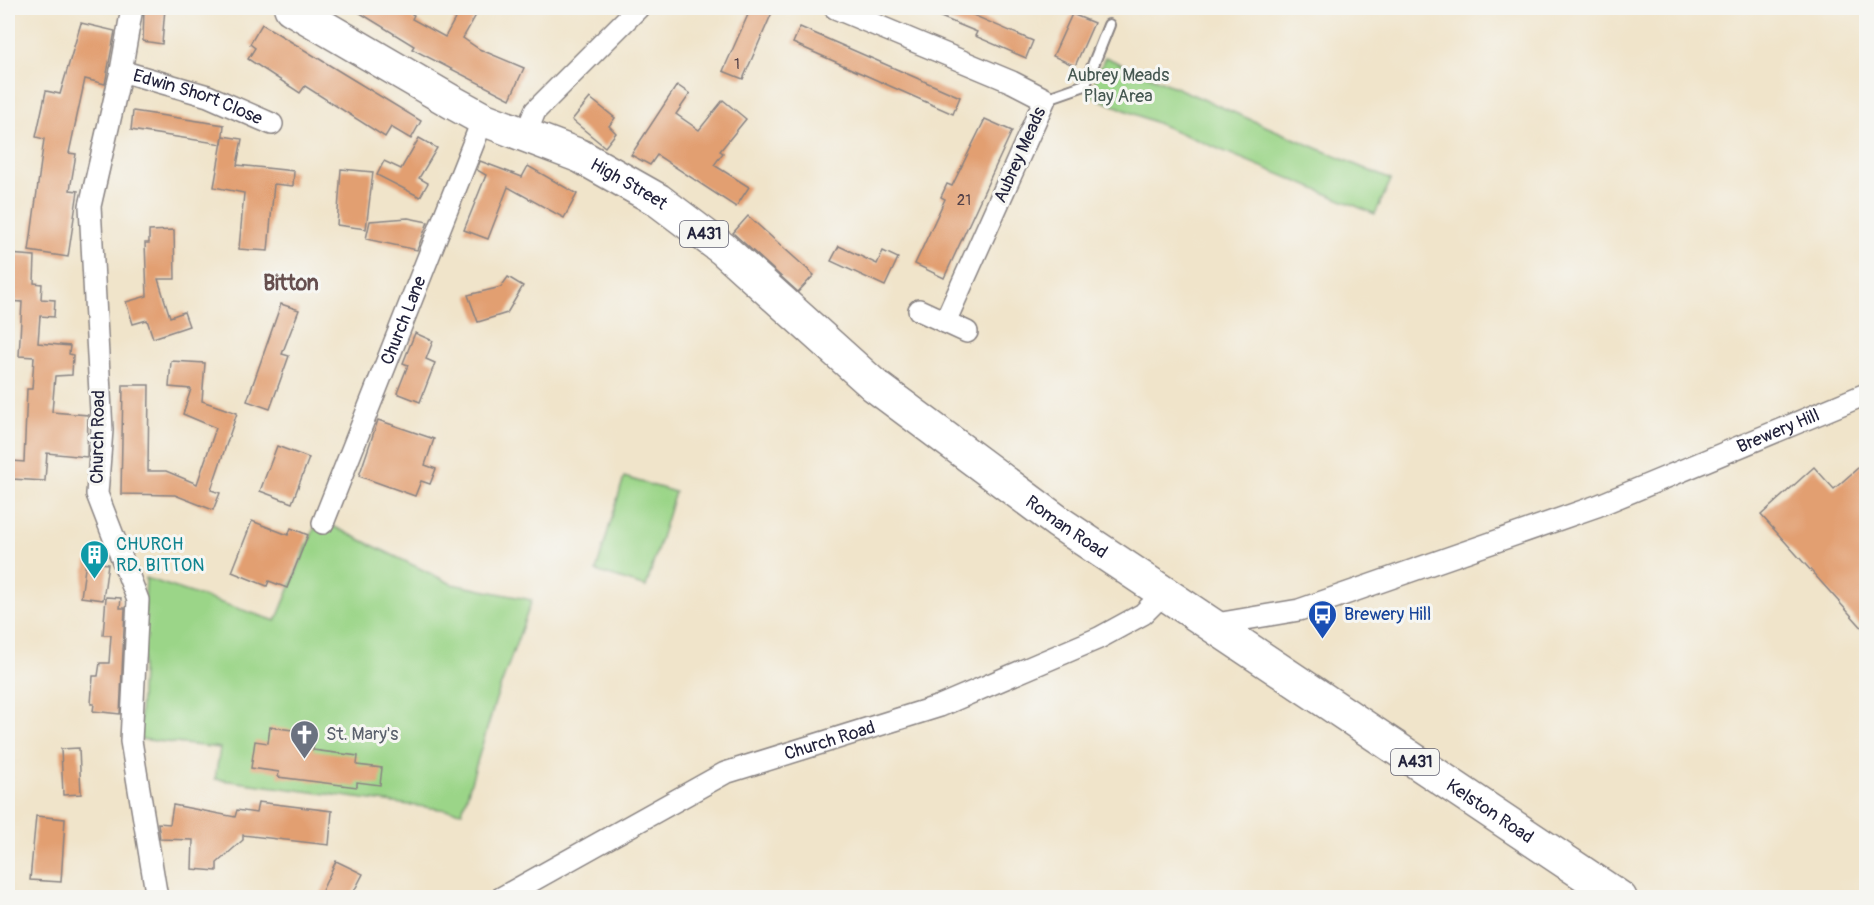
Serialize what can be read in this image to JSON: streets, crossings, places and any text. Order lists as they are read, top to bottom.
{
  "streets": {
    "main road": [
      "High Street",
      "A431",
      "Roman Road",
      "Kelston Road"
    ],
    "street": [
      "Edwin Short Close",
      "Aubrey Meads",
      "Church Lane",
      "Brewery Hill",
      "Church Road"
    ]
  },
  "crossings": [
    ["Edwin Short Close", "Church Road"],
    ["High Street", "Church Lane"],
    ["High Street", "Roman Road"],
    ["Brewery Hill", "Roman Road"],
    ["Brewery Hill", "Kelston Road"],
    ["Church Road", "Roman Road"],
    ["Roman Road", "Kelston Road"]
  ],
  "districts": ["Bitton"],
  "parks": ["Aubrey Meads Play Area"],
  "places": {
    "building": ["CHURCH RD. BITTON"],
    "bus stop": ["Brewery Hill"],
    "church": ["St. Mary's"]
  },
  "house_numbers": ["1", "21"]
}
